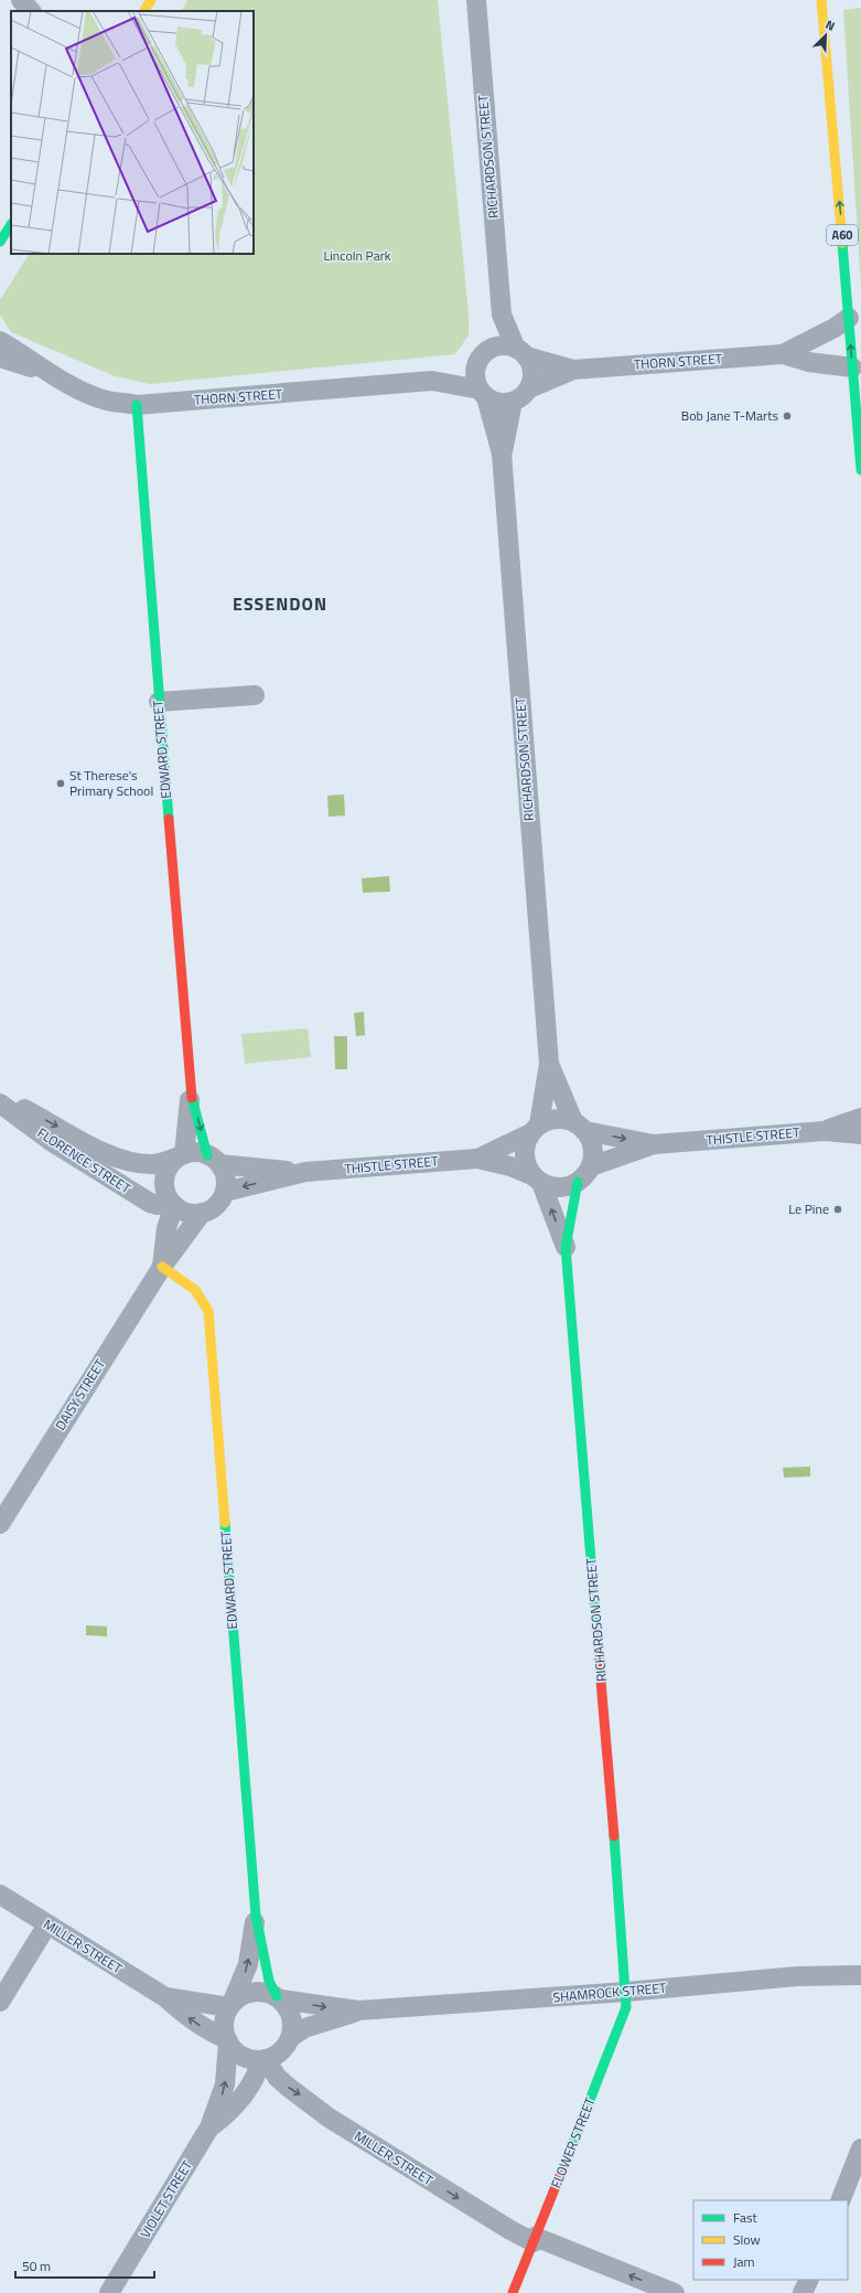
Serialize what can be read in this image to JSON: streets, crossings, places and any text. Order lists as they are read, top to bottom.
{
  "streets": {
    "street": [
      "RICHARDSON STREET",
      "A60",
      "THORN STREET",
      "EDWARD STREET",
      "THISTLE STREET",
      "FLORENCE STREET",
      "DAISY STREET",
      "MILLER STREET",
      "SHAMROCK STREET",
      "FLOWER STREET",
      "VIOLET STREET"
    ]
  },
  "crossings": [
    ["RICHARDSON STREET", "THORN STREET"],
    ["RICHARDSON STREET", "THISTLE STREET"],
    ["RICHARDSON STREET", "SHAMROCK STREET"],
    ["RICHARDSON STREET", "FLOWER STREET"],
    ["A60", "THORN STREET"],
    ["THORN STREET", "EDWARD STREET"],
    ["EDWARD STREET", "THISTLE STREET"],
    ["EDWARD STREET", "FLORENCE STREET"],
    ["EDWARD STREET", "DAISY STREET"],
    ["EDWARD STREET", "MILLER STREET"],
    ["EDWARD STREET", "SHAMROCK STREET"],
    ["EDWARD STREET", "VIOLET STREET"],
    ["THISTLE STREET", "FLORENCE STREET"],
    ["THISTLE STREET", "DAISY STREET"],
    ["FLORENCE STREET", "DAISY STREET"],
    ["MILLER STREET", "SHAMROCK STREET"],
    ["MILLER STREET", "FLOWER STREET"],
    ["MILLER STREET", "VIOLET STREET"],
    ["SHAMROCK STREET", "FLOWER STREET"],
    ["SHAMROCK STREET", "VIOLET STREET"]
  ],
  "districts": ["ESSENDON"],
  "parks": ["Lincoln Park"],
  "places": ["Bob Jane T-Marts", "St Therese's Primary School", "Le Pine"],
  "legend": ["Fast", "Slow", "Jam"],
  "scale_bar": "50 m",
  "north": "top right"
}
